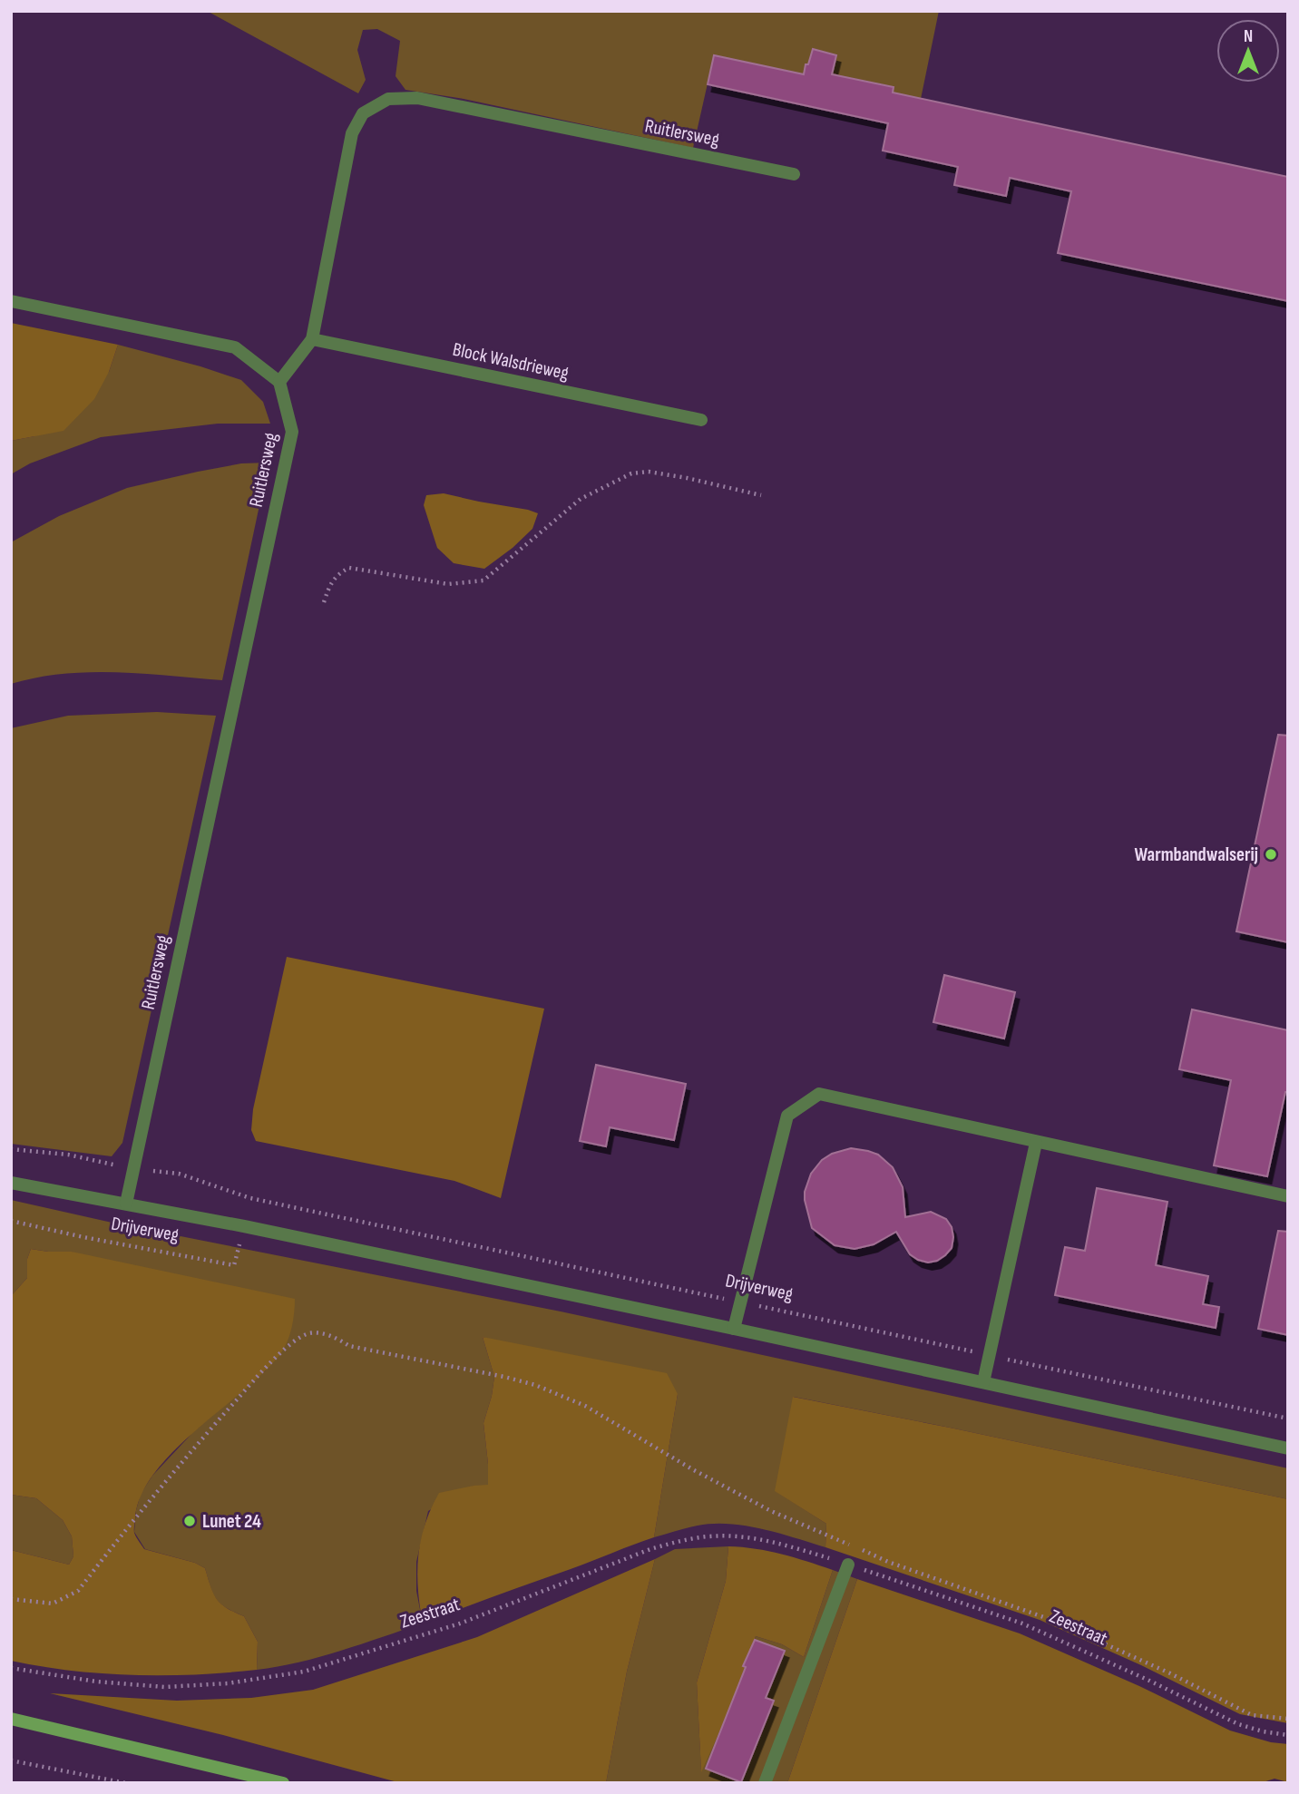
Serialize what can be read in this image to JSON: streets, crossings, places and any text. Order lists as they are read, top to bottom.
{
  "streets": {
    "street": ["Ruitlersweg", "Block Walsdrieweg", "Drijverweg"],
    "path": ["Zeestraat"]
  },
  "crossings": [
    ["Ruitlersweg", "Block Walsdrieweg"],
    ["Ruitlersweg", "Drijverweg"]
  ],
  "places": ["Warmbandwalserij", "Lunet 24"],
  "north": "top"
}
